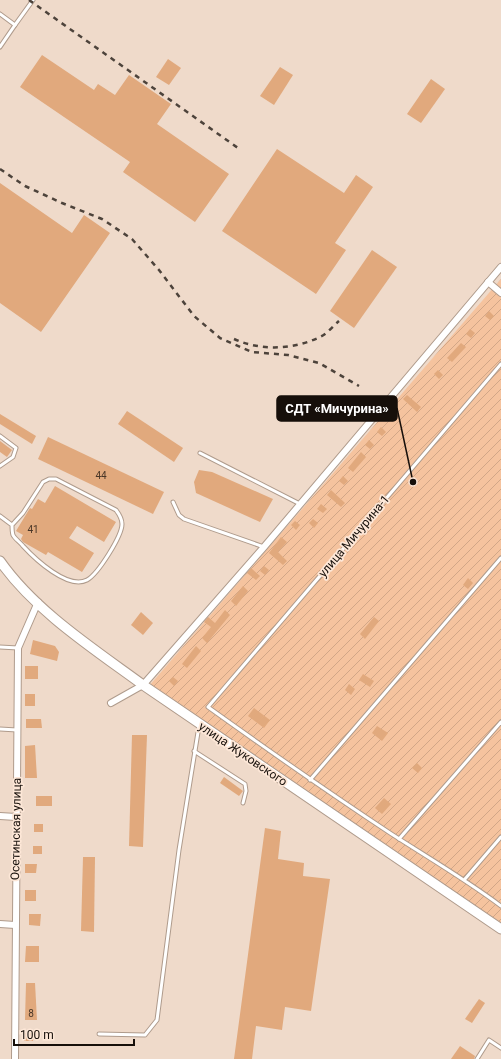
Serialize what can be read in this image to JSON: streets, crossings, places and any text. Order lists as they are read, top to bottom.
{
  "streets": {
    "main road": ["улица Жуковского"],
    "street": ["Осетинская улица"],
    "lane": ["улица Мичурина-1"]
  },
  "crossings": [
    ["улица Жуковского", "Осетинская улица"]
  ],
  "places": ["СДТ «Мичурина»"],
  "house_numbers": ["44", "41", "8"],
  "scale_bar": "100 m"
}
